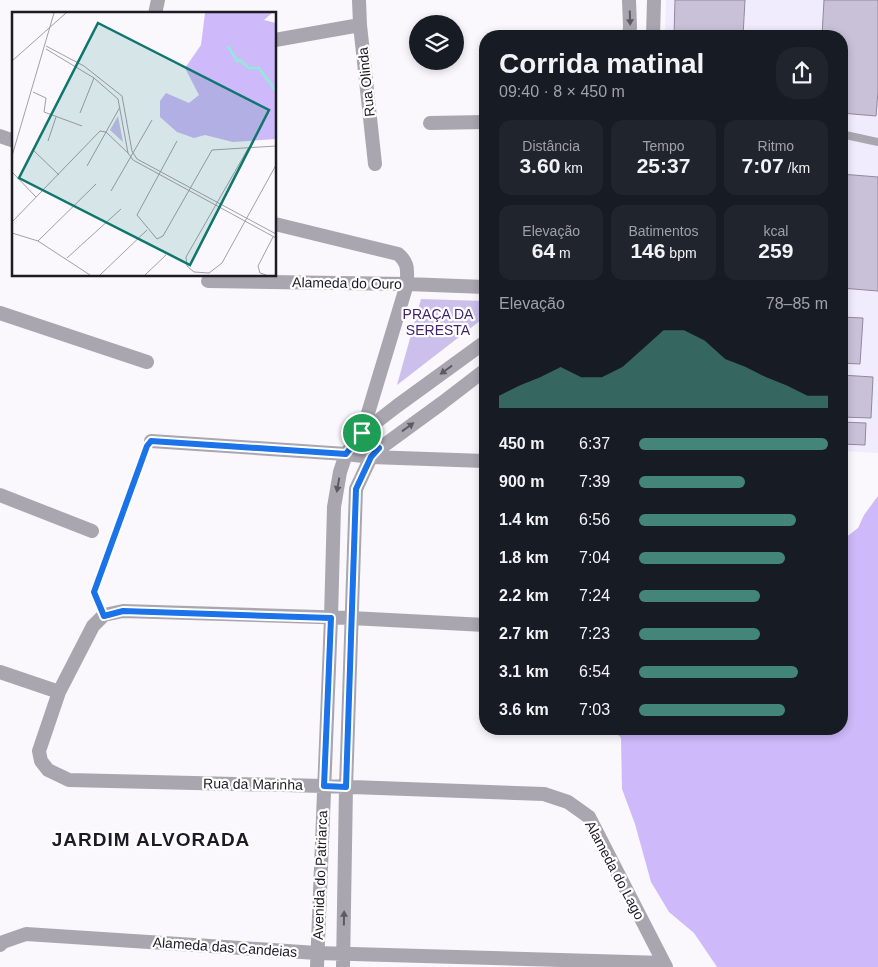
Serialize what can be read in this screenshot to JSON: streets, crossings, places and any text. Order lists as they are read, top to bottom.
{
  "streets": {
    "street": [
      "Rua Olinda",
      "Alameda do Ouro",
      "Rua da Marinha",
      "Alameda do Lago",
      "Avenida do Patriarca",
      "Alameda das Candeias"
    ]
  },
  "crossings": [
    ["Rua da Marinha", "Alameda do Lago"],
    ["Rua da Marinha", "Avenida do Patriarca"],
    ["Alameda do Lago", "Alameda das Candeias"],
    ["Avenida do Patriarca", "Alameda das Candeias"]
  ],
  "districts": ["JARDIM ALVORADA"],
  "parks": ["PRAÇA DA SERESTA"],
  "page": {
    "heading": ["Corrida matinal", "09:40 · 8 × 450 m"],
    "stats": [
      ["Distância", "3.60 km"],
      ["Tempo", "25:37"],
      ["Ritmo", "7:07 /km"],
      ["Elevação", "64 m"],
      ["Batimentos", "146 bpm"],
      ["kcal", "259"]
    ],
    "chart": ["Elevação", "78–85 m"],
    "list": [
      {
        "name": "450 m",
        "note": "6:37"
      },
      {
        "name": "900 m",
        "note": "7:39"
      },
      {
        "name": "1.4 km",
        "note": "6:56"
      },
      {
        "name": "1.8 km",
        "note": "7:04"
      },
      {
        "name": "2.2 km",
        "note": "7:24"
      },
      {
        "name": "2.7 km",
        "note": "7:23"
      },
      {
        "name": "3.1 km",
        "note": "6:54"
      },
      {
        "name": "3.6 km",
        "note": "7:03"
      }
    ]
  }
}
